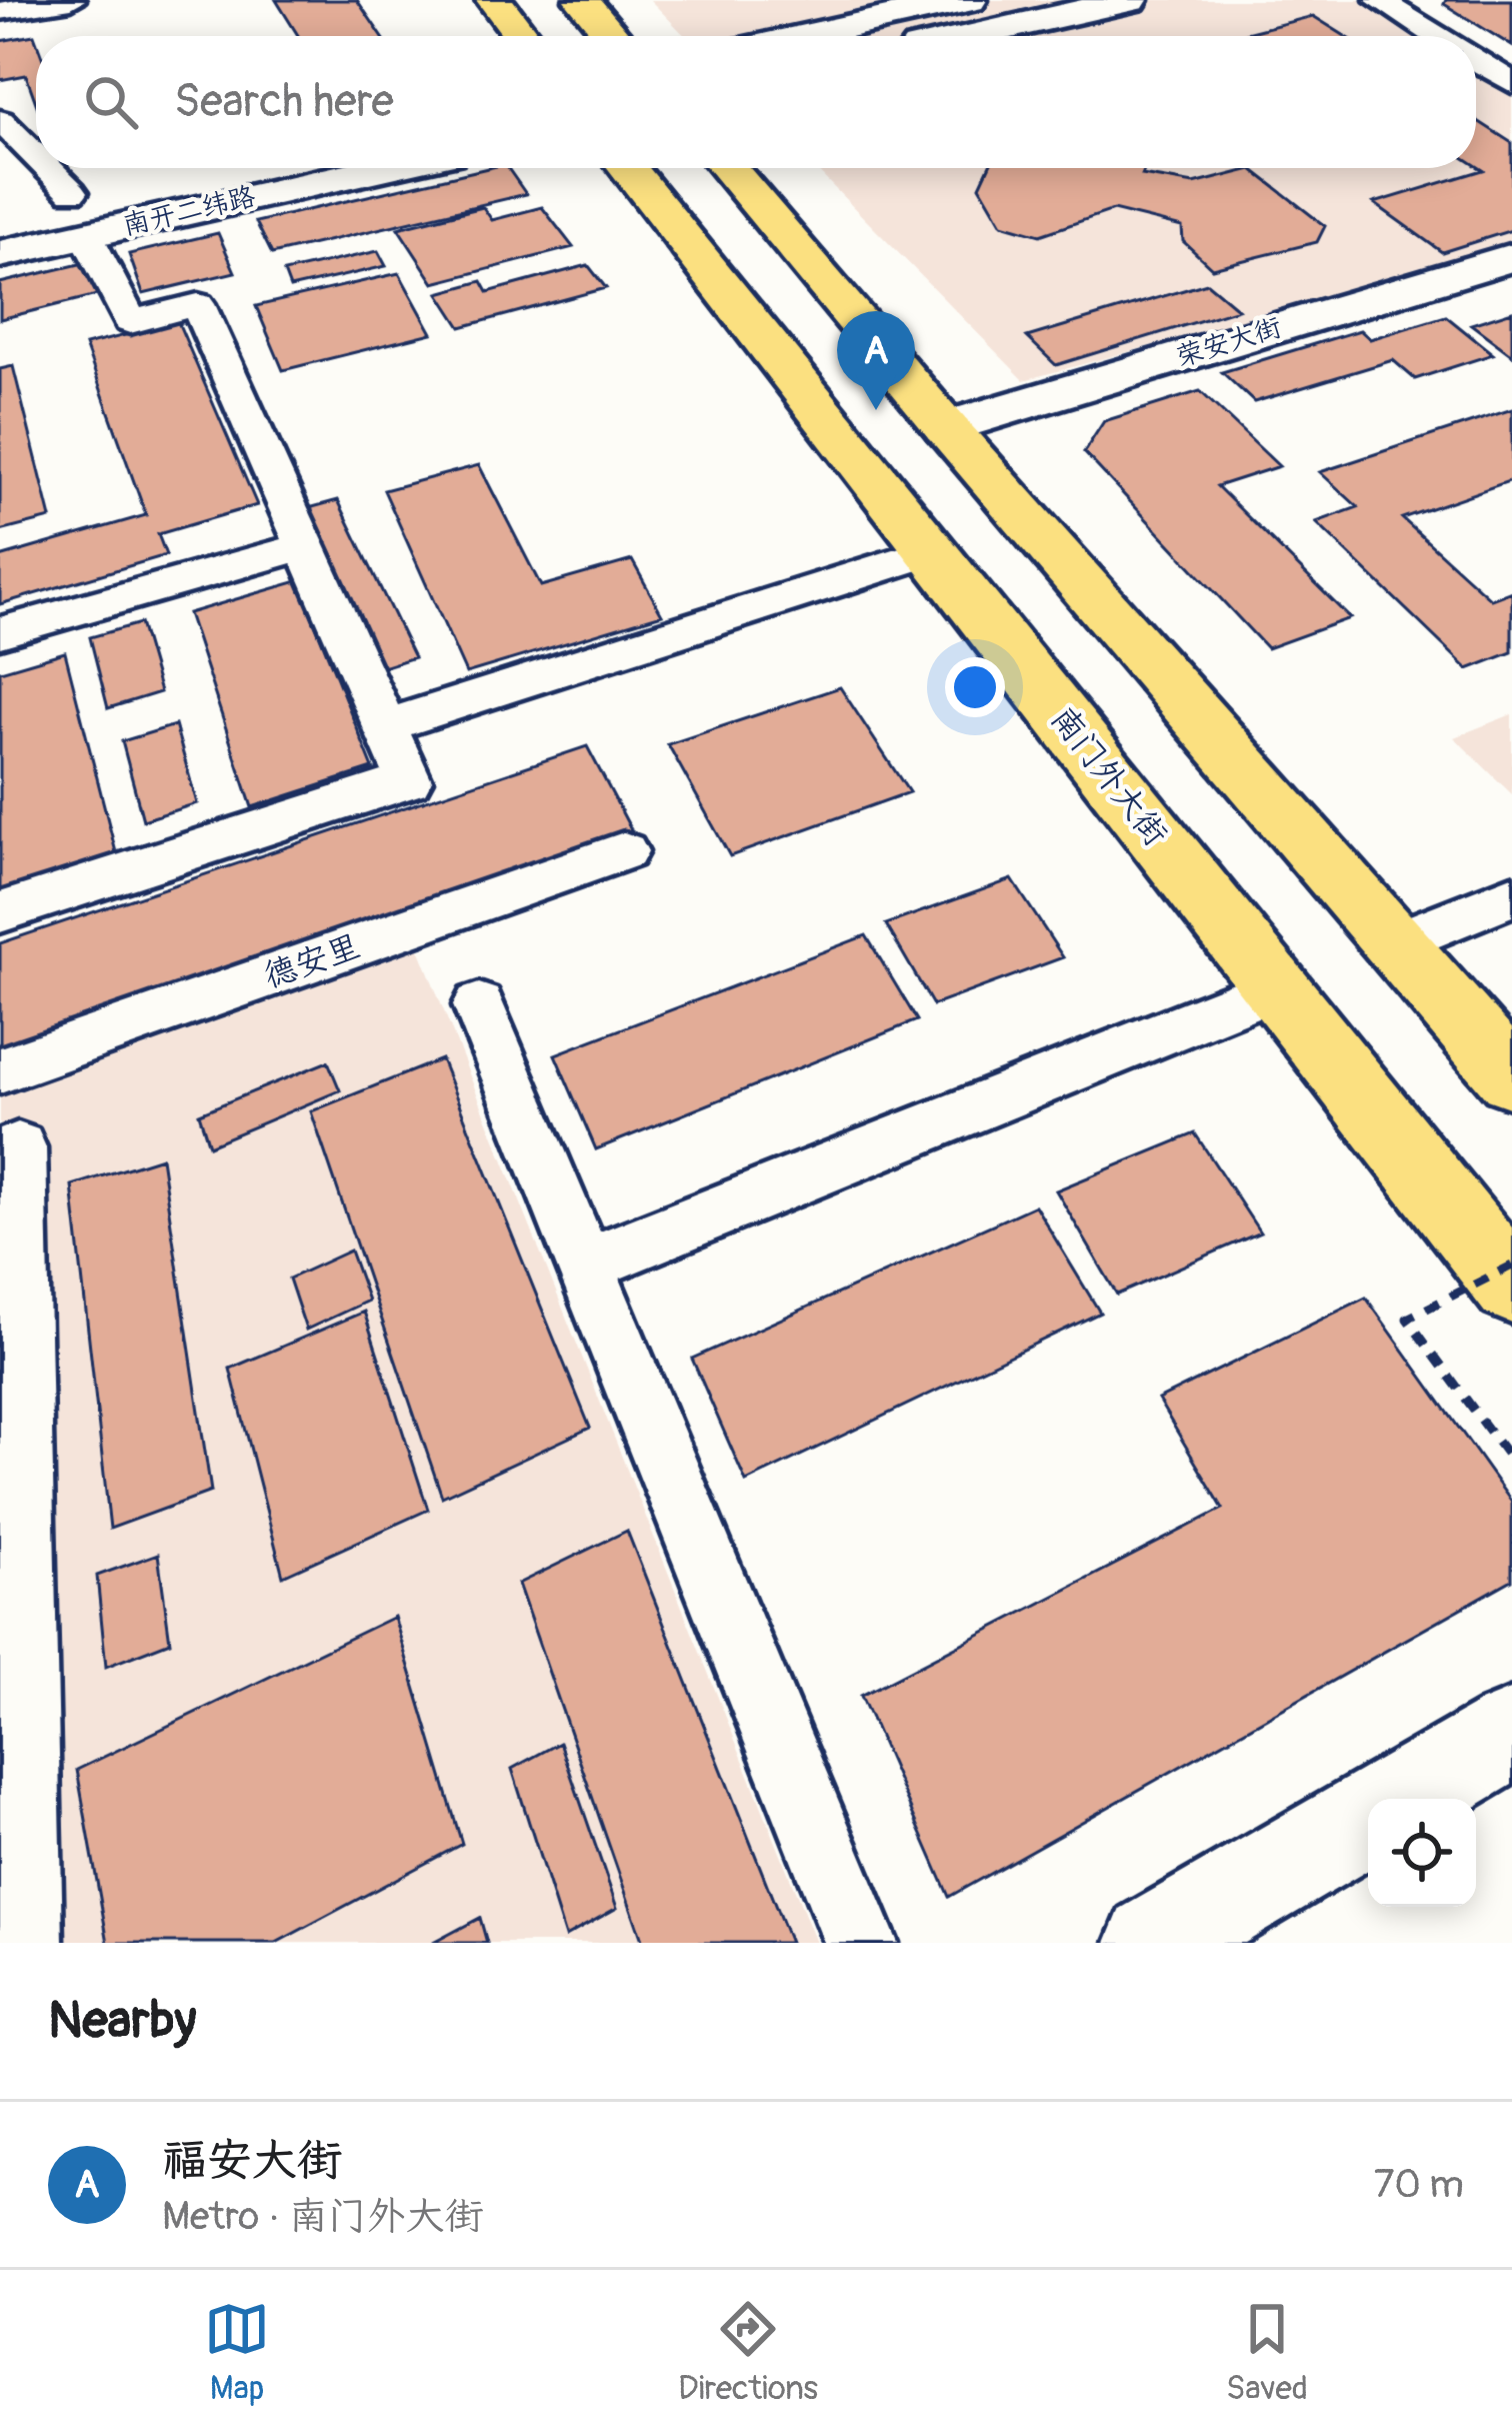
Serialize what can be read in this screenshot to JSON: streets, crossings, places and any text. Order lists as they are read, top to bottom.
{
  "streets": {
    "main road": ["南开二纬路", "荣安大街", "南门外大街"],
    "street": ["德安里"]
  },
  "page": {
    "search": "Search here",
    "pins": "A",
    "heading": "Nearby",
    "list": [
      {
        "mark": "A",
        "name": "福安大街",
        "note": "Metro · 南门外大街",
        "value": "70 m"
      }
    ],
    "nav": ["Map", "Directions", "Saved"]
  }
}
